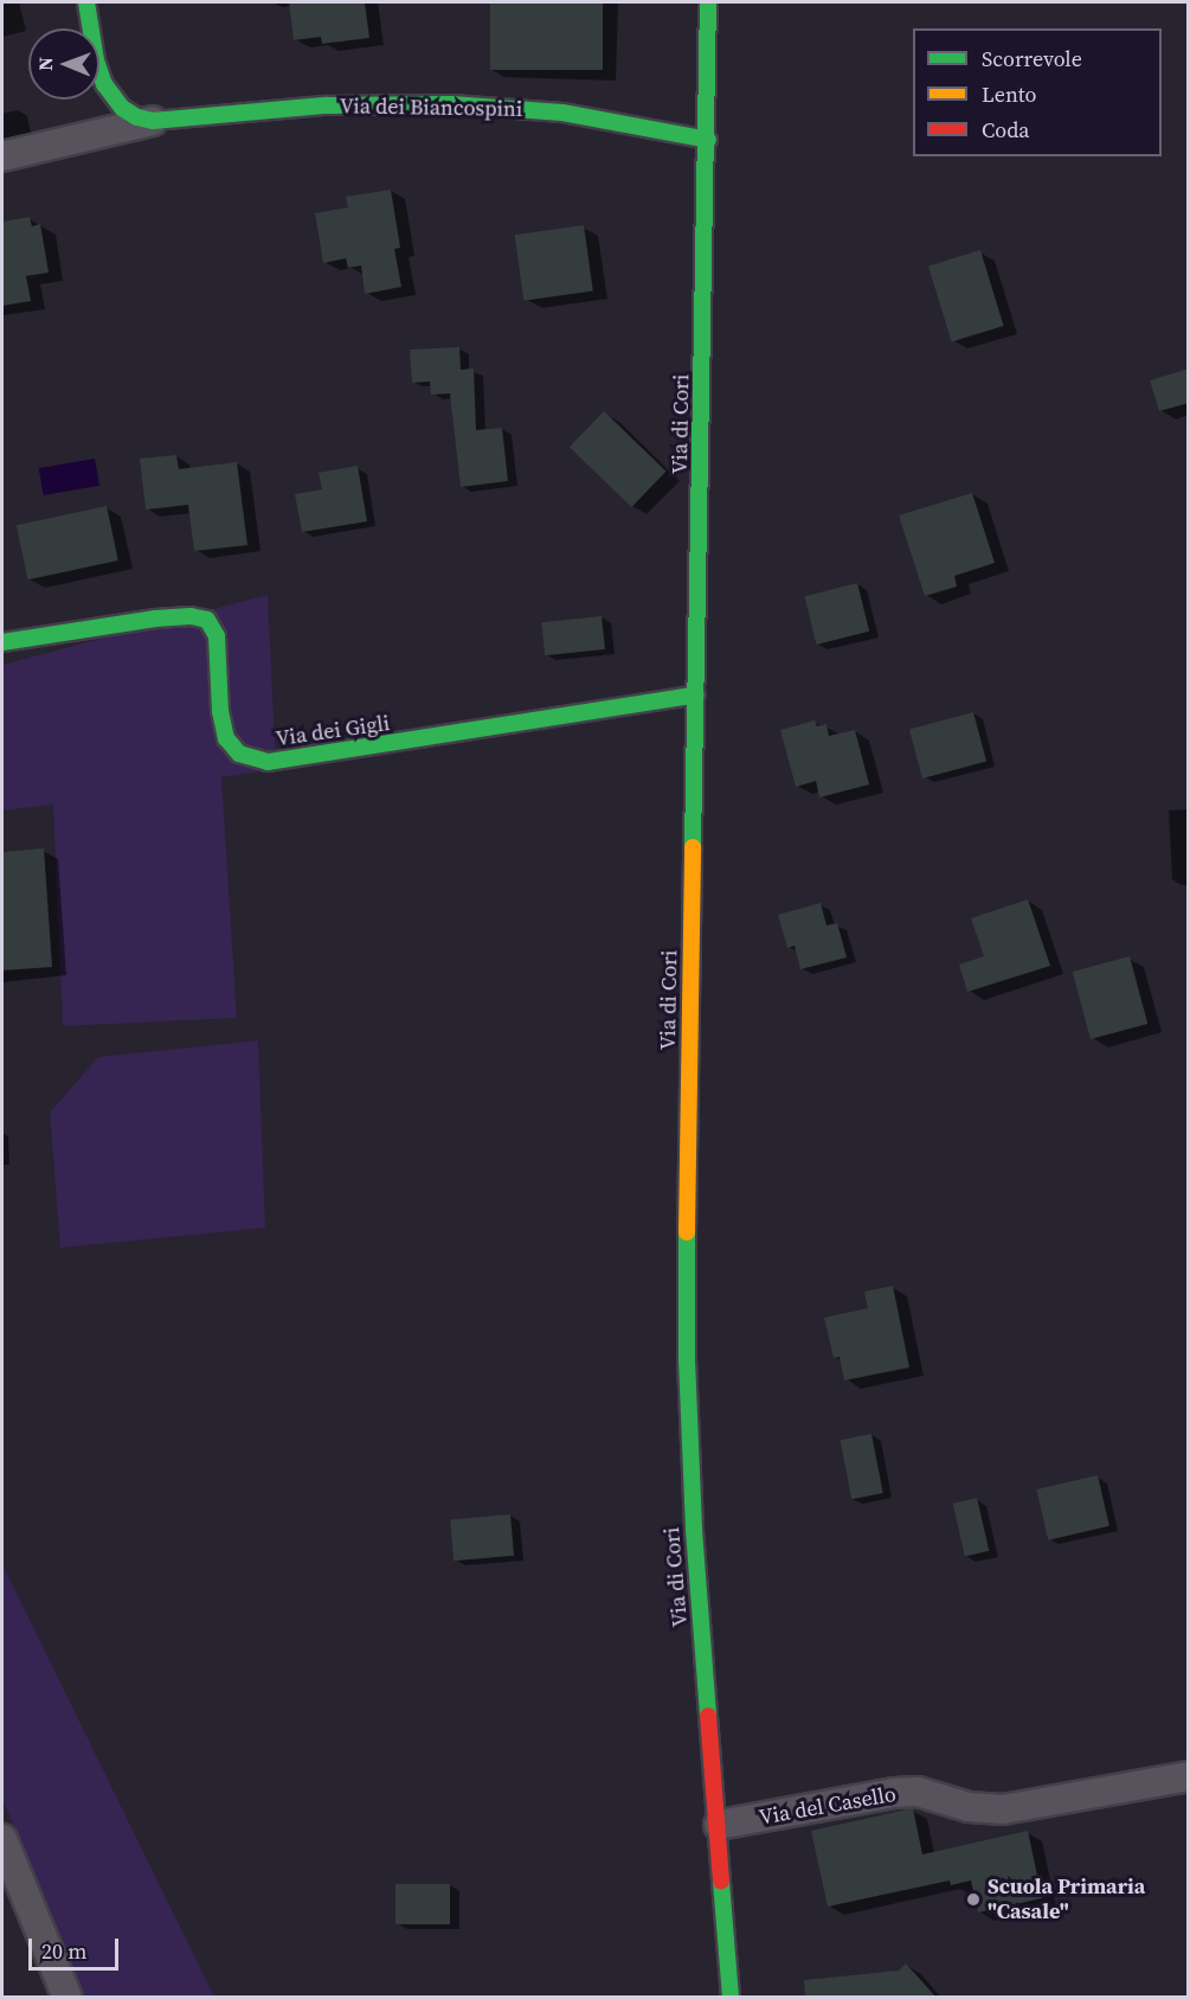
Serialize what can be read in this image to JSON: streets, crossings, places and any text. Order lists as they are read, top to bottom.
{
  "streets": {
    "main road": ["Via dei Biancospini", "Via di Cori", "Via dei Gigli"],
    "street": ["Via del Casello"]
  },
  "crossings": [
    ["Via dei Biancospini", "Via di Cori"],
    ["Via di Cori", "Via dei Gigli"],
    ["Via di Cori", "Via del Casello"]
  ],
  "places": ["Scuola Primaria \"Casale\""],
  "legend": ["Scorrevole", "Lento", "Coda"],
  "scale_bar": "20 m",
  "north": "left"
}
